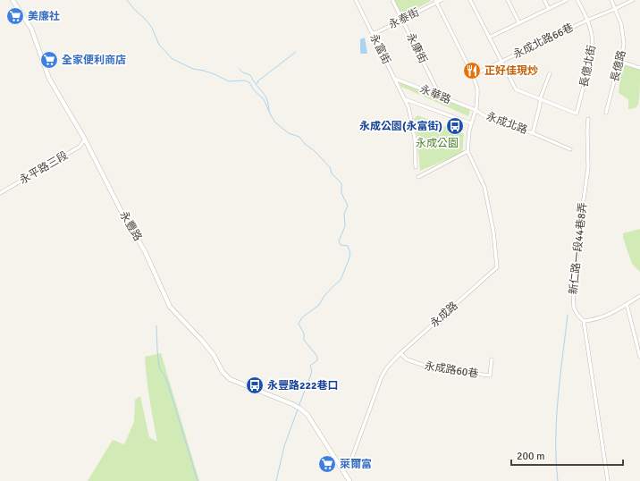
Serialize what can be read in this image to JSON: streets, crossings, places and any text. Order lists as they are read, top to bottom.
{
  "streets": {
    "street": [
      "永泰街",
      "永成北路66巷",
      "永康街",
      "永富街",
      "長億北街",
      "長億路",
      "永華路",
      "永成北路",
      "永平路三段",
      "永豐路",
      "新仁路一段44巷8弄",
      "永成路",
      "永成路60巷"
    ]
  },
  "crossings": [
    ["永泰街", "永康街"],
    ["永泰街", "永富街"],
    ["永泰街", "永成北路"],
    ["永成北路66巷", "長億北街"],
    ["永成北路66巷", "長億路"],
    ["永成北路66巷", "永成北路"],
    ["永康街", "永華路"],
    ["永富街", "永華路"],
    ["永華路", "永成北路"],
    ["永平路三段", "永豐路"],
    ["永豐路", "永成路"],
    ["永成路", "永成路60巷"]
  ],
  "parks": ["永成公園"],
  "places": {
    "supermarket": ["美廉社", "全家便利商店", "萊爾富"],
    "restaurant": ["正好佳現炒"],
    "bus stop": ["永成公園(永富街)", "永豐路222巷口"]
  },
  "scale_bar": "200 m"
}
